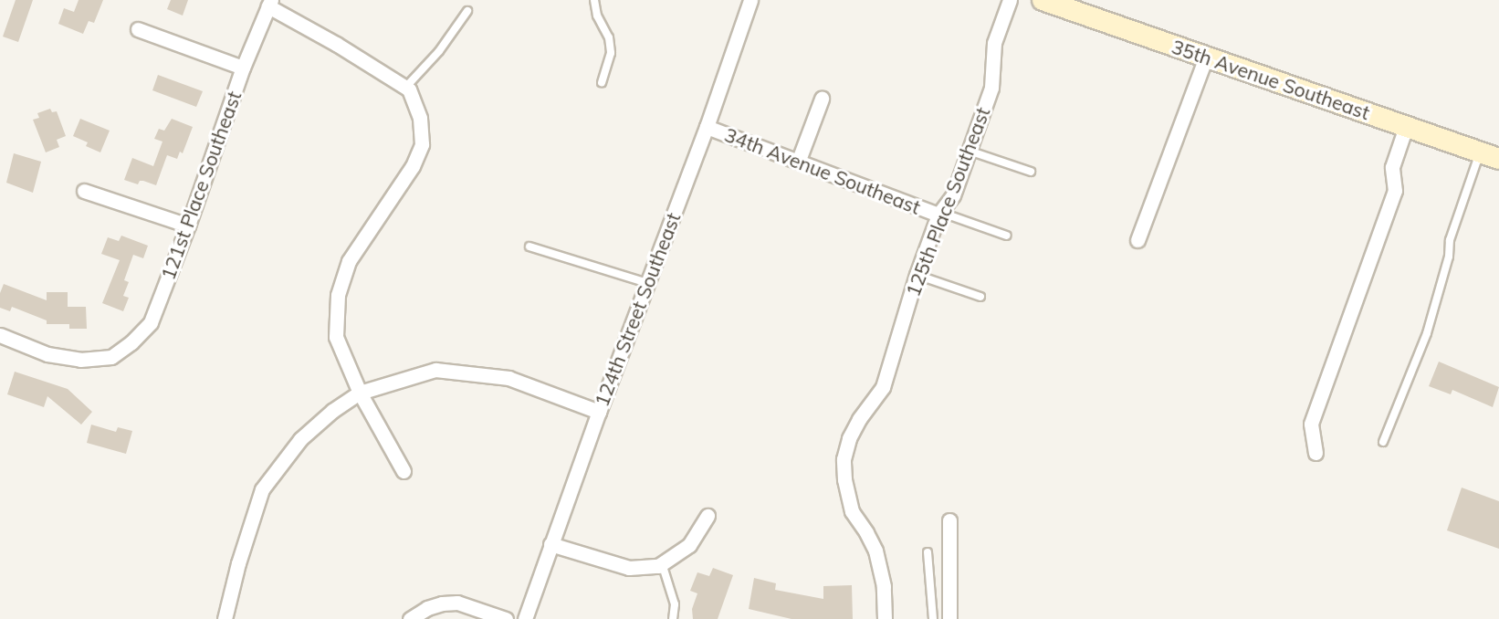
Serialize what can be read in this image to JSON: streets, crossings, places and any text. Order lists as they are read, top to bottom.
{
  "streets": {
    "street": [
      "35th Avenue Southeast",
      "34th Avenue Southeast",
      "121st Place Southeast",
      "125th Place Southeast",
      "124th Street Southeast"
    ]
  },
  "crossings": [
    ["34th Avenue Southeast", "125th Place Southeast"],
    ["34th Avenue Southeast", "124th Street Southeast"]
  ]
}
